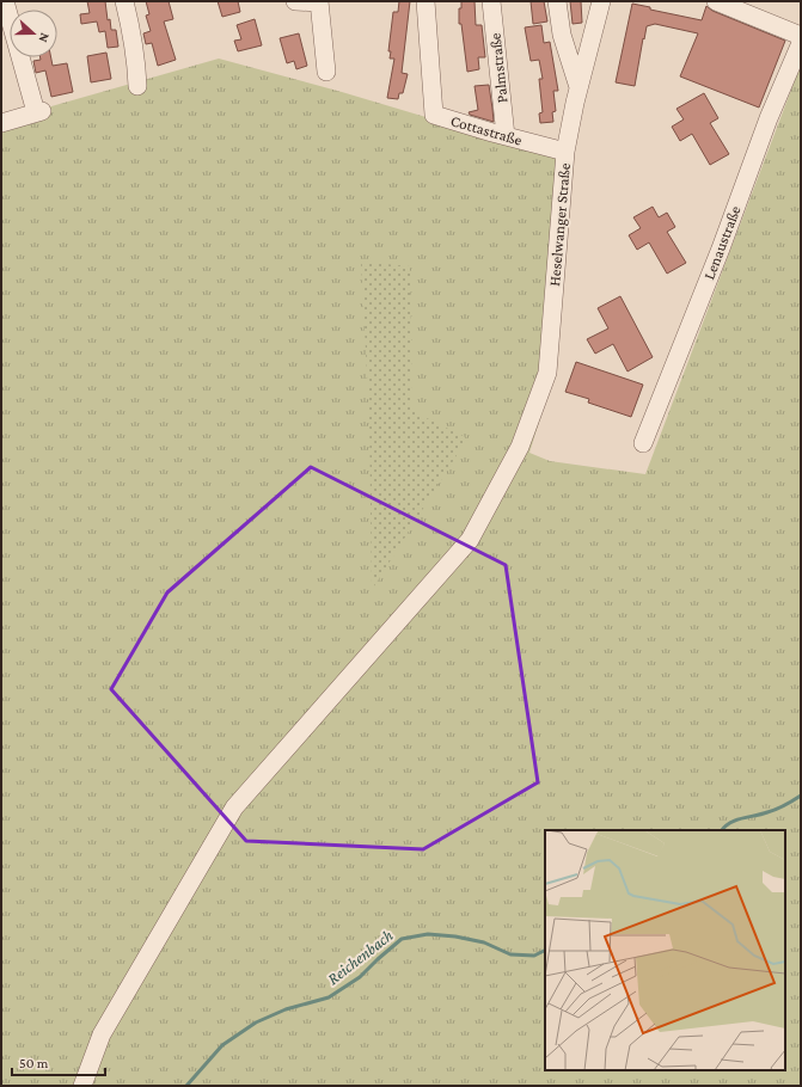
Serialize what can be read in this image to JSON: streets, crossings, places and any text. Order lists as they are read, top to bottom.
{
  "streets": {
    "street": [
      "Palmstraße",
      "Cottastraße",
      "Heselwanger Straße",
      "Lenaustraße"
    ]
  },
  "crossings": [
    ["Palmstraße", "Cottastraße"],
    ["Cottastraße", "Heselwanger Straße"]
  ],
  "water": ["Reichenbach"],
  "scale_bar": "50 m",
  "north": "right"
}
